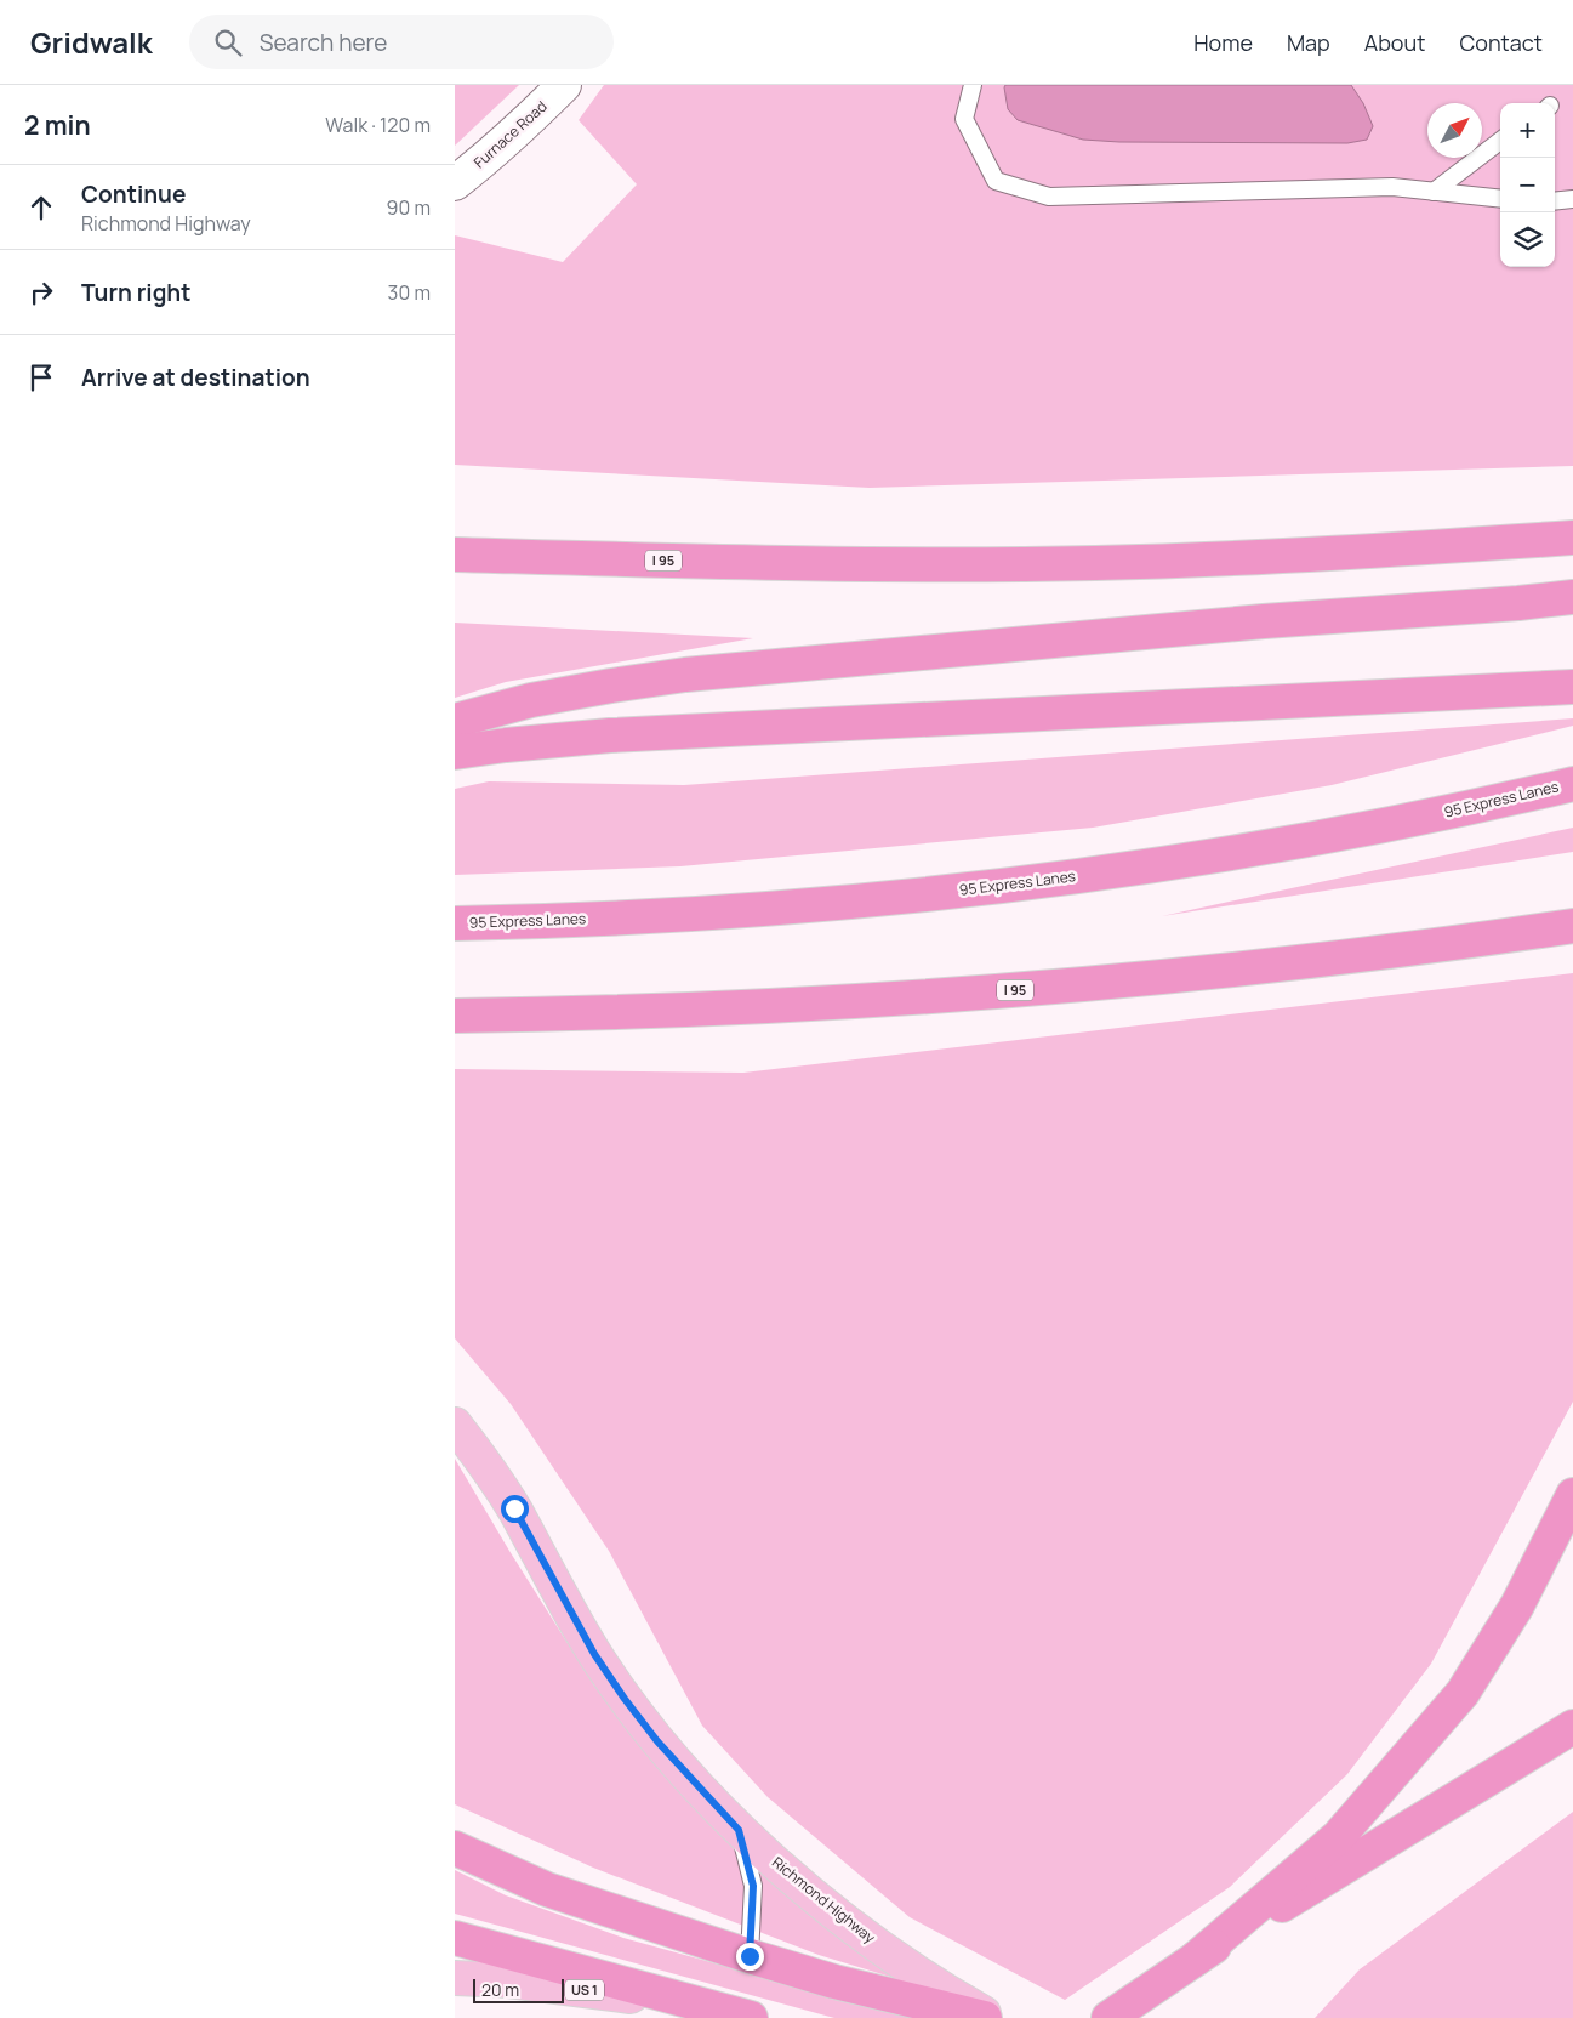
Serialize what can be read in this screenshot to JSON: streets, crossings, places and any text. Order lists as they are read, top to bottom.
{
  "streets": {
    "highway": ["I 95", "95 Express Lanes", "US 1"],
    "main road": ["Furnace Road", "Richmond Highway"]
  },
  "scale_bar": "20 m",
  "north": "top right",
  "page": {
    "header": "Gridwalk",
    "search": "Search here",
    "nav": [
      "Home",
      "Map",
      "About",
      "Contact"
    ],
    "heading": ["2 min", "Walk · 120 m"],
    "map_buttons": ["+", "−"],
    "list": [
      ["Continue", "Richmond Highway", "90 m"],
      ["Turn right", "30 m"],
      "Arrive at destination"
    ],
    "scale": "20 m"
  }
}
